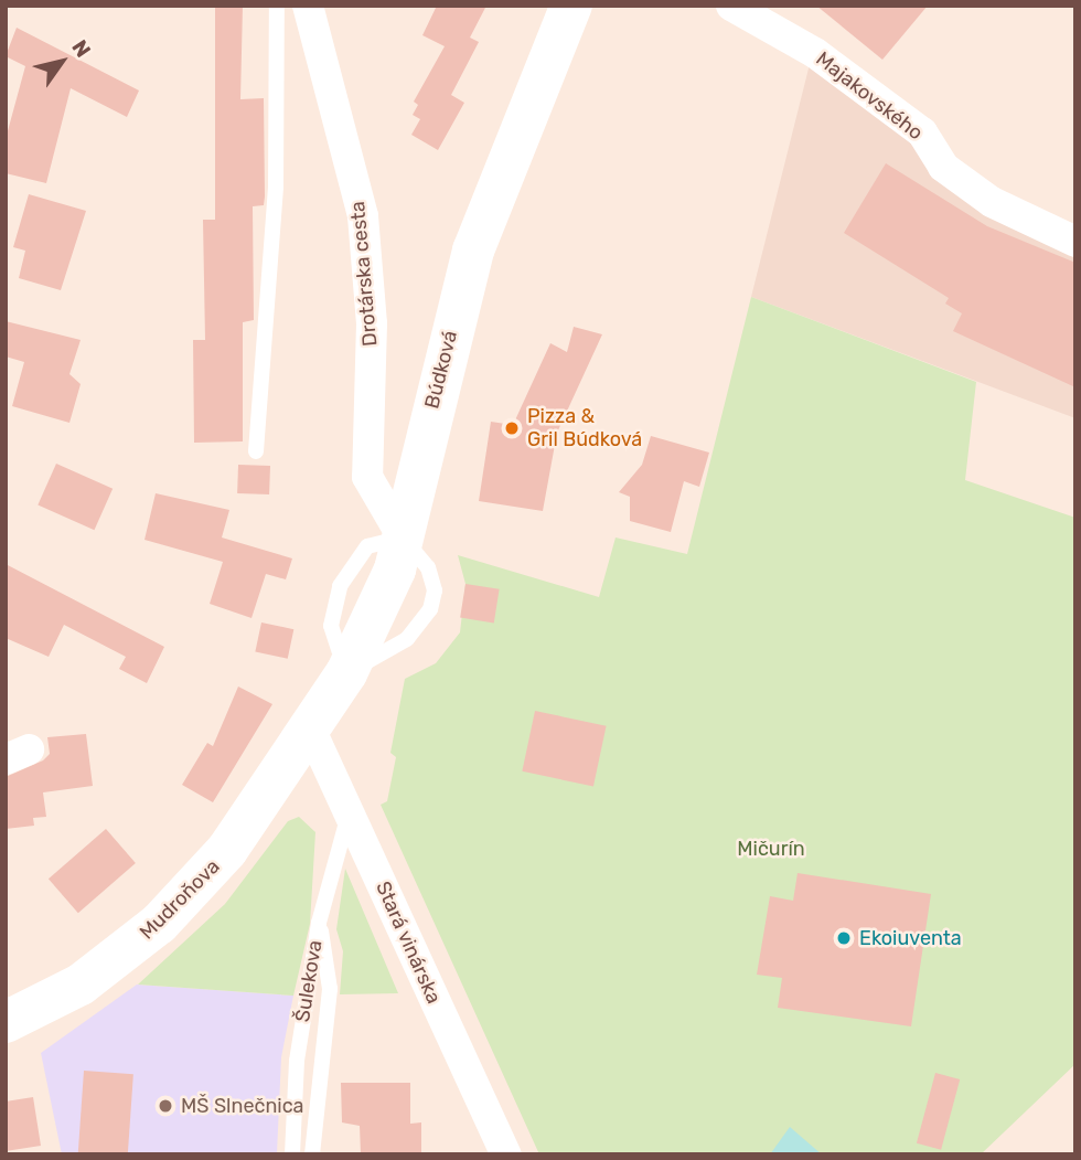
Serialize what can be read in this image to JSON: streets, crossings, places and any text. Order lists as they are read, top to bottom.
{
  "streets": {
    "street": [
      "Majakovského",
      "Drotárska cesta",
      "Búdková",
      "Mudroňova",
      "Stará vinárska"
    ],
    "lane": ["Šulekova"]
  },
  "crossings": [
    ["Drotárska cesta", "Búdková"],
    ["Búdková", "Mudroňova"],
    ["Búdková", "Stará vinárska"],
    ["Mudroňova", "Stará vinárska"],
    ["Stará vinárska", "Šulekova"]
  ],
  "parks": ["Mičurín"],
  "places": ["Pizza & Gril Búdková", "Ekoiuventa", "MŠ Slnečnica"],
  "north": "top right"
}
